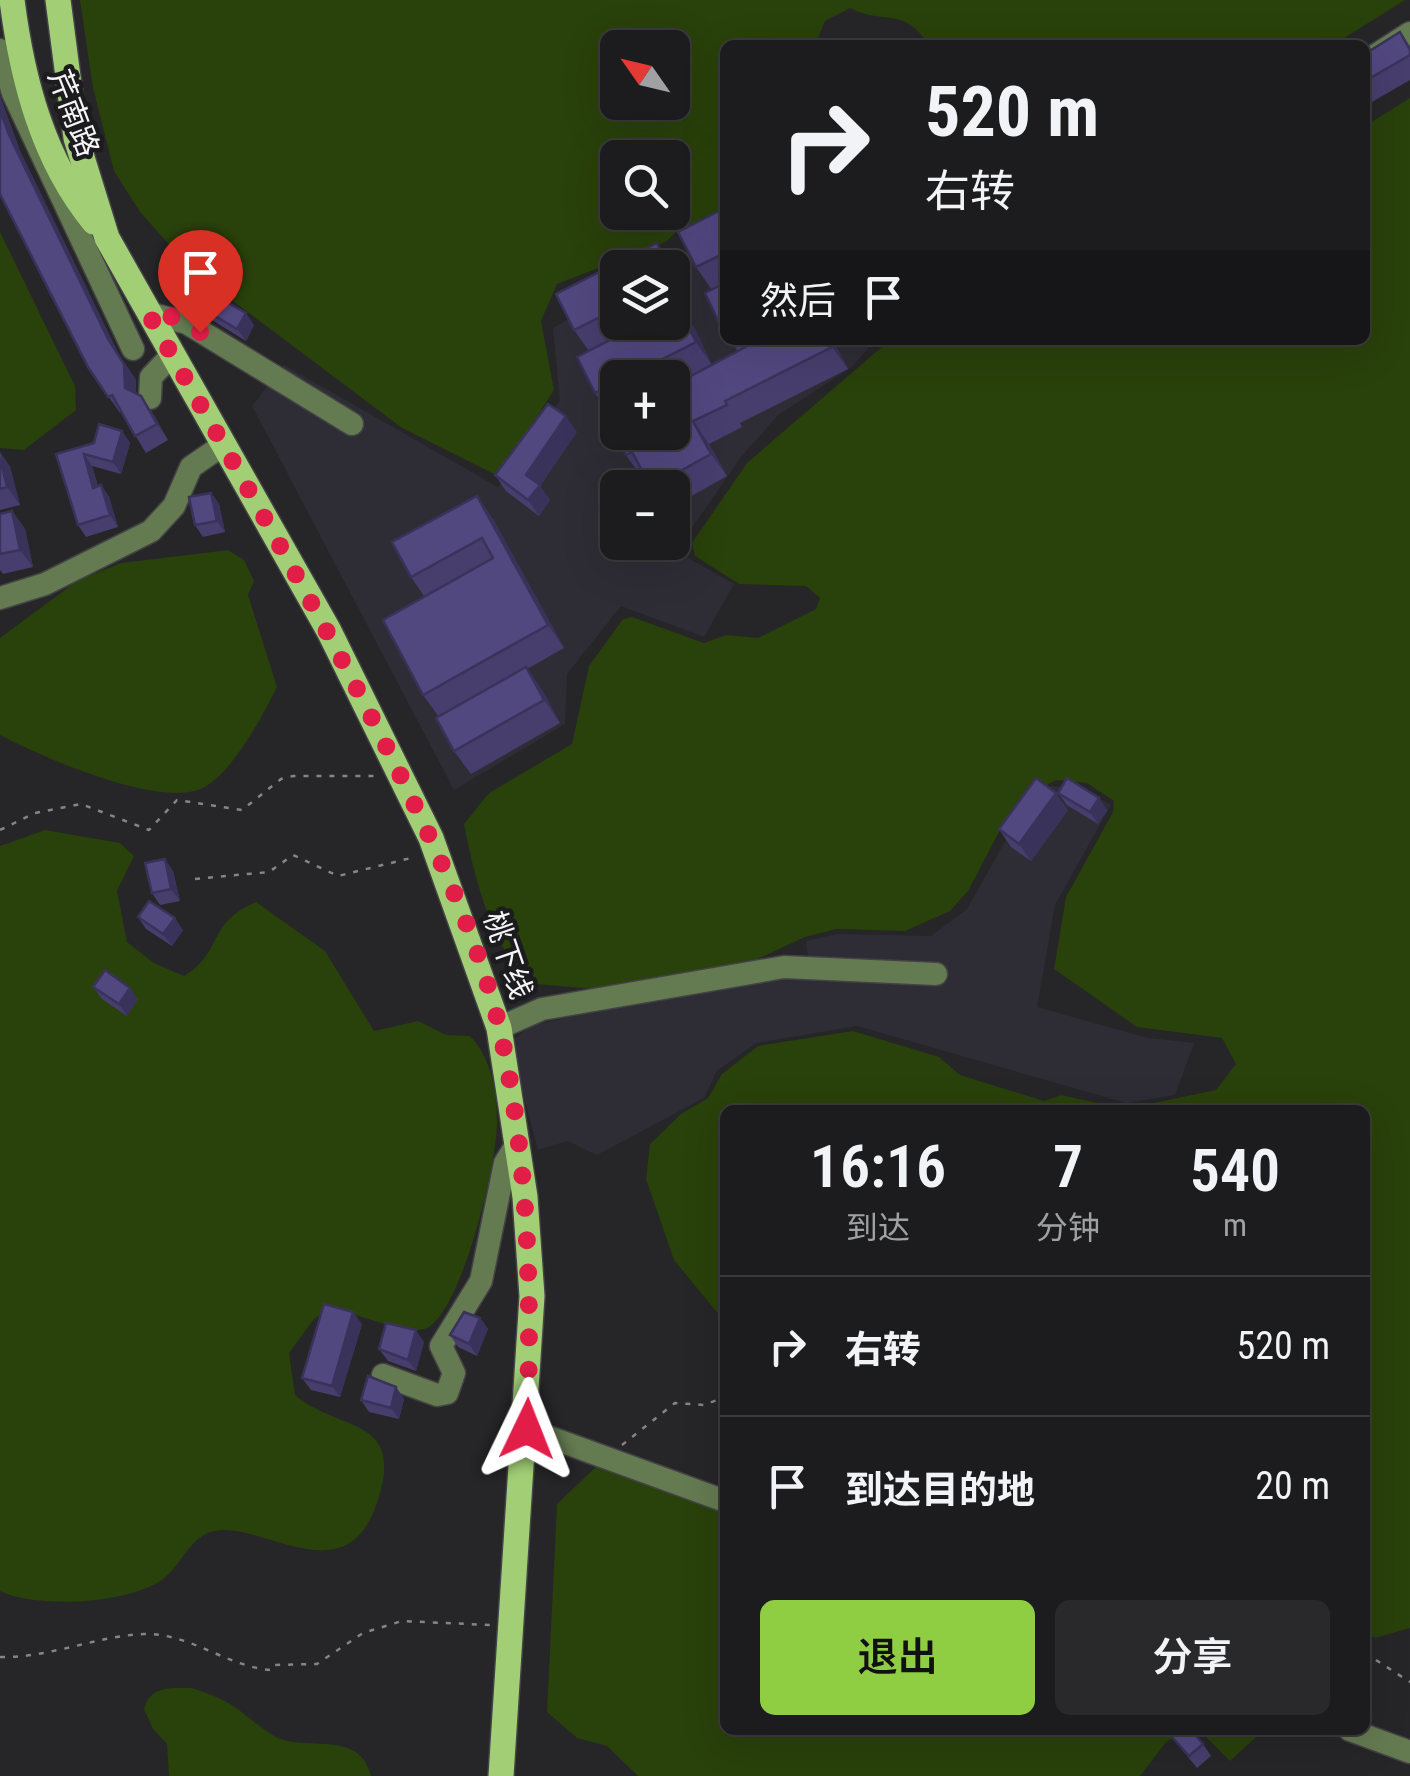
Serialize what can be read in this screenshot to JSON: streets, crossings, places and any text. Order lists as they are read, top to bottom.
{
  "streets": {
    "main road": ["芹南路", "桃下线"]
  },
  "crossings": [
    ["芹南路", "桃下线"]
  ],
  "north": "top left",
  "page": {
    "map_buttons": ["+", "−"],
    "turn": ["520 m", "右转"],
    "then": "然后",
    "eta": [
      "16:16",
      "到达",
      "7",
      "分钟",
      "540",
      "m"
    ],
    "list": [
      {
        "name": "右转",
        "value": "520 m"
      },
      {
        "name": "到达目的地",
        "value": "20 m"
      }
    ],
    "buttons": ["退出", "分享"]
  }
}
